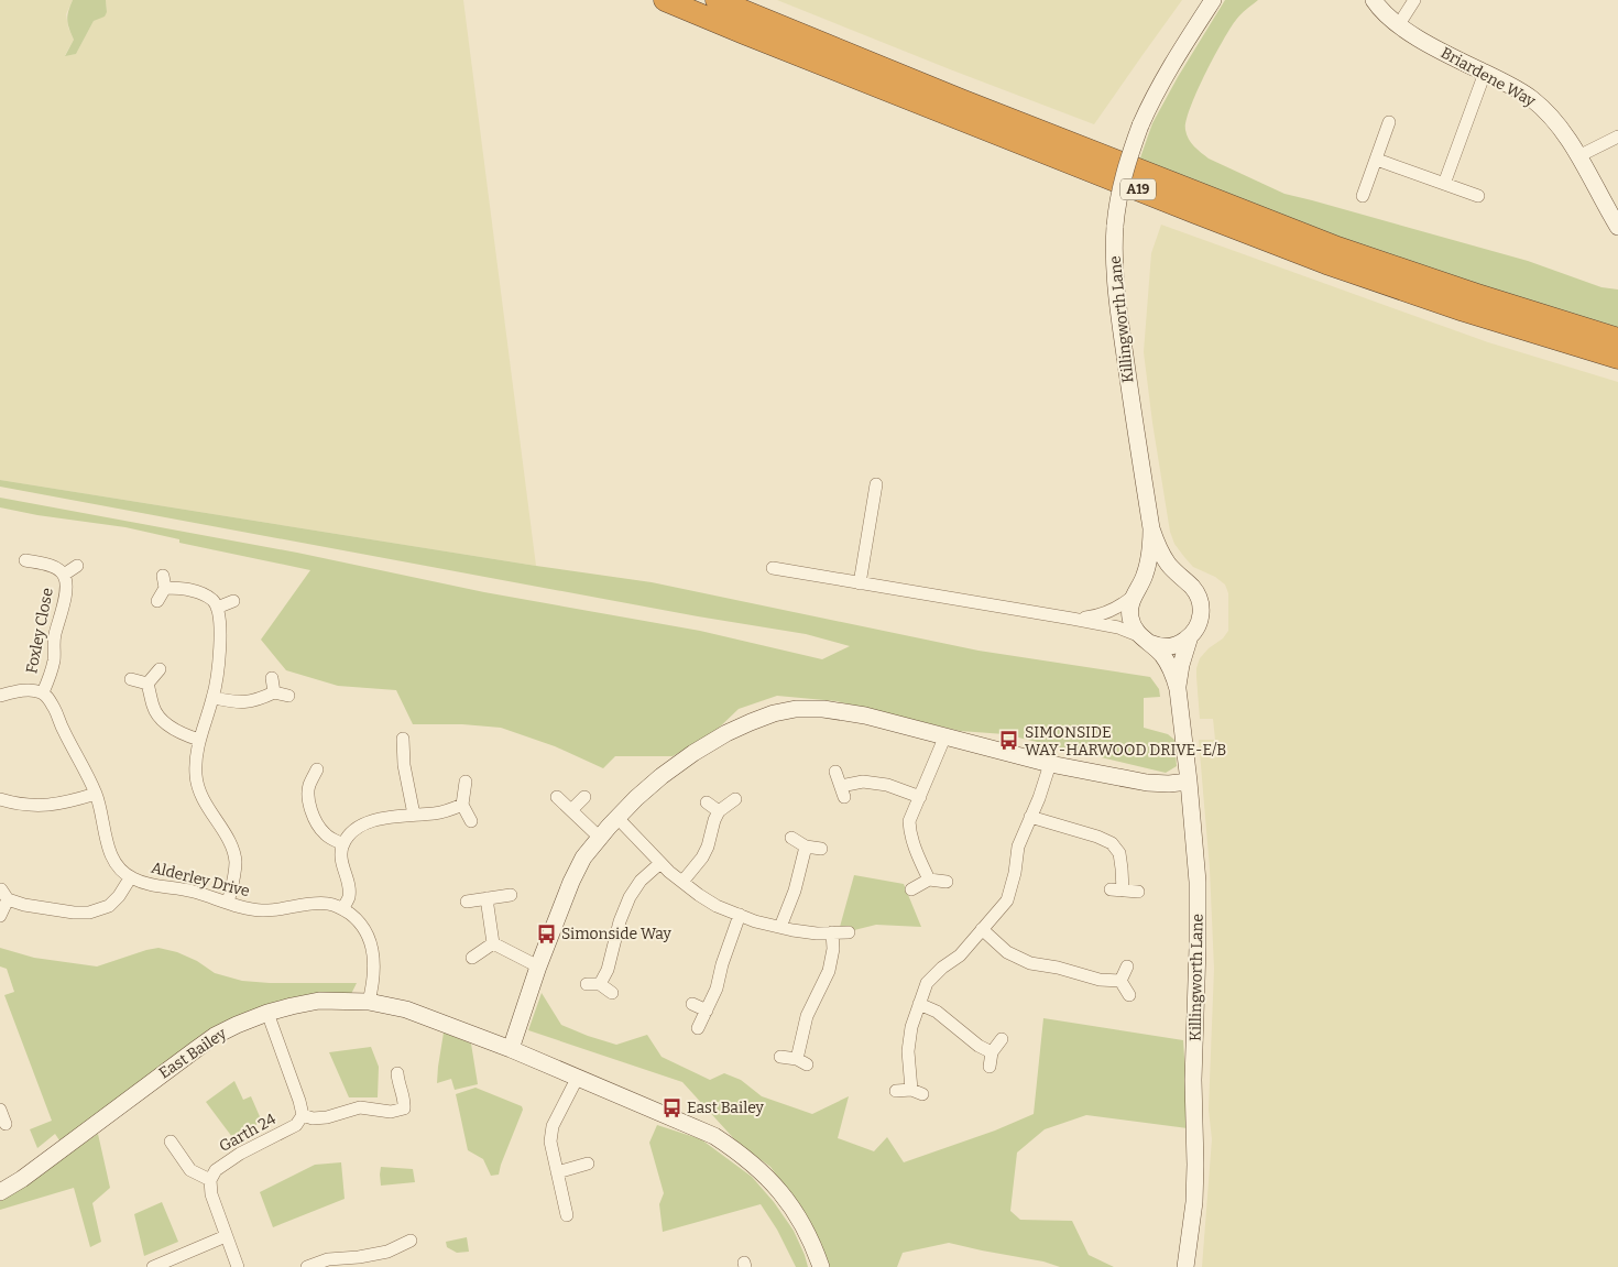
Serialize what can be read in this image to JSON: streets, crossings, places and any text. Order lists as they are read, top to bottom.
{
  "streets": {
    "highway": ["A19"],
    "street": [
      "Briardene Way",
      "Killingworth Lane",
      "Foxley Close",
      "Alderley Drive",
      "East Bailey",
      "Garth 24"
    ]
  },
  "crossings": [
    ["Foxley Close", "Alderley Drive"]
  ],
  "places": {
    "bus stop": ["SIMONSIDE WAY-HARWOOD DRIVE-E/B", "Simonside Way", "East Bailey"]
  }
}
